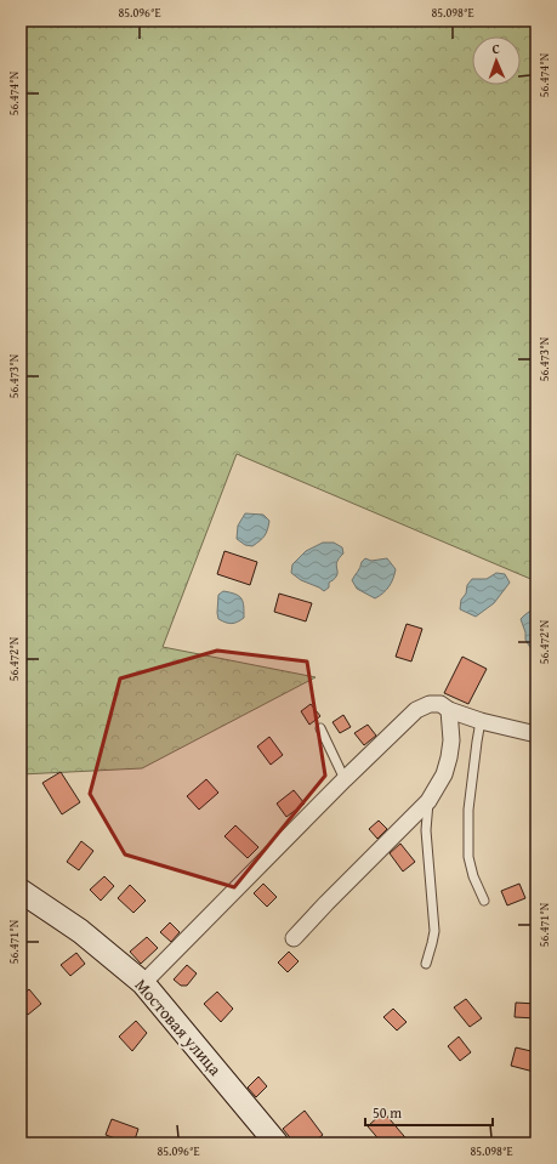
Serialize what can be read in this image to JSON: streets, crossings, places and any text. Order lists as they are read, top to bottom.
{
  "streets": {
    "street": ["Мостовая улица"]
  },
  "scale_bar": "50 m",
  "north": "top",
  "coordinates": [
    "85.096°E",
    "85.098°E",
    "56.474°N",
    "56.473°N",
    "56.472°N",
    "56.471°N"
  ]
}
